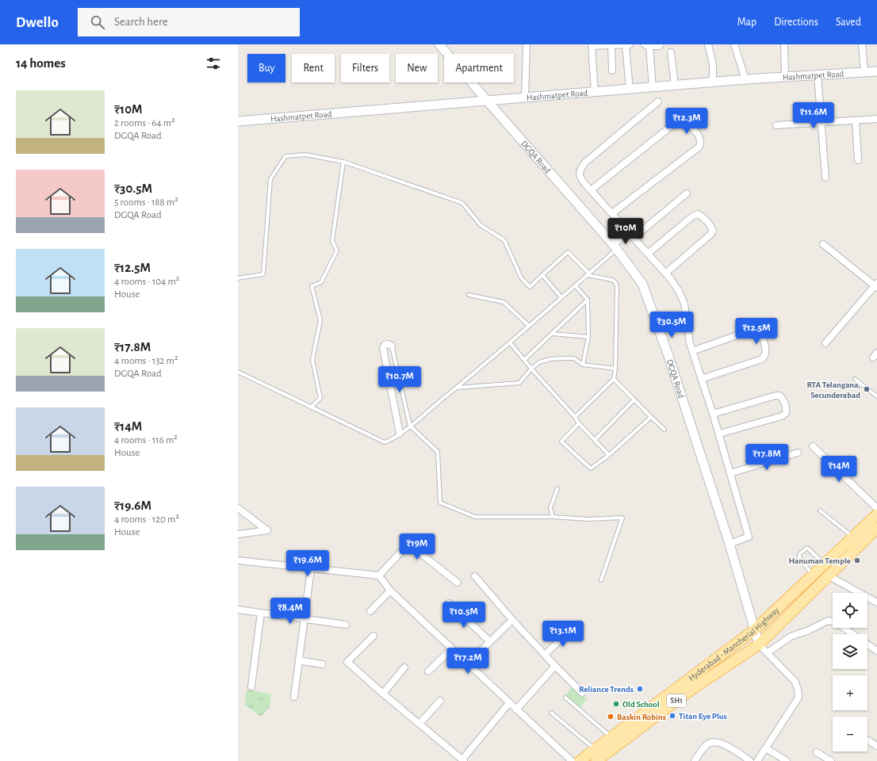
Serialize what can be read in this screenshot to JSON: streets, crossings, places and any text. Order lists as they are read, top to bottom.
{
  "streets": {
    "main road": [
      "Hashmatpet Road",
      "DGQA Road",
      "Hyderabad - Mancherial Highway",
      "SH1"
    ]
  },
  "crossings": [
    ["Hashmatpet Road", "DGQA Road"],
    ["DGQA Road", "Hyderabad - Mancherial Highway"]
  ],
  "places": [
    "RTA Telangana, Secunderabad",
    "Hanuman Temple",
    "Reliance Trends",
    "Old School",
    "Titan Eye Plus",
    "Baskin Robins"
  ],
  "page": {
    "header": "Dwello",
    "search": "Search here",
    "nav": ["Map", "Directions", "Saved"],
    "heading": "14 homes",
    "chip": [
      "Buy",
      "Rent",
      "Filters",
      "New",
      "Apartment"
    ],
    "list": [
      {
        "name": "₹10M",
        "note": "2 rooms · 64 m² · DGQA Road"
      },
      {
        "name": "₹30.5M",
        "note": "5 rooms · 188 m² · DGQA Road"
      },
      {
        "name": "₹12.5M",
        "note": "4 rooms · 104 m² · House"
      },
      {
        "name": "₹17.8M",
        "note": "4 rooms · 132 m² · DGQA Road"
      },
      {
        "name": "₹14M",
        "note": "4 rooms · 116 m² · House"
      },
      {
        "name": "₹19.6M",
        "note": "4 rooms · 120 m² · House"
      }
    ],
    "price": [
      "₹11.6M",
      "₹12.3M",
      "₹10M",
      "₹30.5M",
      "₹12.5M",
      "₹10.7M",
      "₹17.8M",
      "₹14M",
      "₹19M",
      "₹19.6M",
      "₹8.4M",
      "₹10.5M",
      "₹13.1M",
      "₹17.2M"
    ],
    "map_buttons": ["+", "−"]
  }
}
